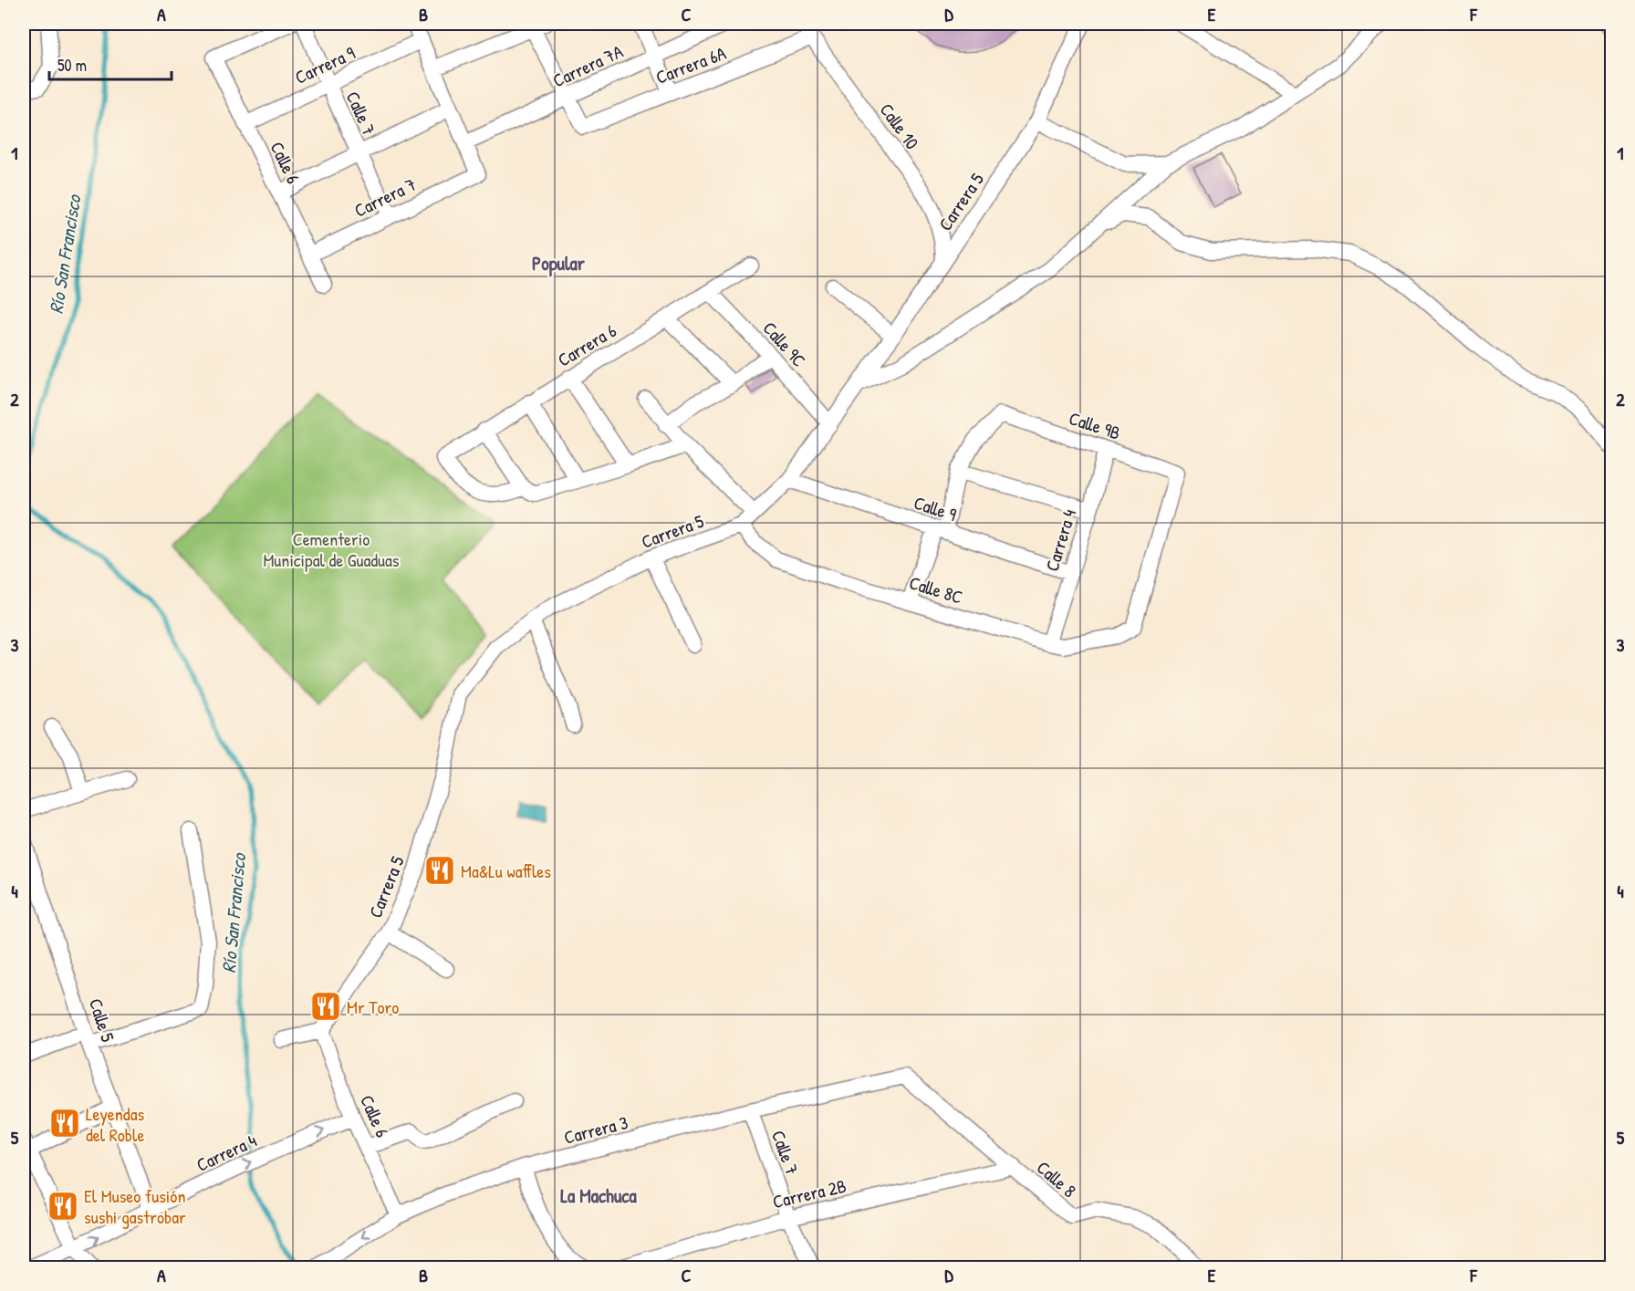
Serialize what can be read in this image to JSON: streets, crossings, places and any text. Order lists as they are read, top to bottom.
{
  "streets": {
    "street": [
      "Carrera 9",
      "Carrera 6A",
      "Carrera 7A",
      "Calle 7",
      "Calle 10",
      "Calle 6",
      "Carrera 7",
      "Carrera 5",
      "Calle 9C",
      "Carrera 6",
      "Calle 9B",
      "Calle 9",
      "Carrera 4",
      "Calle 8C",
      "Calle 5",
      "Carrera 3",
      "Calle 8",
      "Carrera 2B"
    ]
  },
  "crossings": [
    ["Carrera 9", "Calle 7"],
    ["Carrera 9", "Calle 6"],
    ["Carrera 6A", "Carrera 7A"],
    ["Carrera 6A", "Calle 10"],
    ["Carrera 7A", "Carrera 7"],
    ["Calle 7", "Carrera 7"],
    ["Calle 7", "Carrera 3"],
    ["Calle 7", "Carrera 2B"],
    ["Calle 10", "Carrera 5"],
    ["Calle 6", "Carrera 7"],
    ["Calle 6", "Carrera 5"],
    ["Calle 6", "Carrera 4"],
    ["Calle 6", "Carrera 3"],
    ["Carrera 5", "Calle 9C"],
    ["Carrera 5", "Calle 9"],
    ["Carrera 5", "Calle 8C"],
    ["Calle 9C", "Carrera 6"],
    ["Calle 9B", "Carrera 4"],
    ["Calle 9B", "Calle 8C"],
    ["Calle 9", "Carrera 4"],
    ["Carrera 4", "Calle 8C"],
    ["Carrera 4", "Calle 5"],
    ["Carrera 3", "Calle 8"],
    ["Calle 8", "Carrera 2B"]
  ],
  "districts": ["Popular", "La Machuca"],
  "water": ["Río San Francisco"],
  "parks": ["Cementerio Municipal de Guaduas"],
  "places": {
    "restaurant": [
      "Ma&Lu waffles",
      "Mr Toro",
      "Leyendas del Roble",
      "El Museo fusión sushi gastrobar"
    ]
  },
  "scale_bar": "50 m",
  "grid": {
    "columns": [
      "A",
      "B",
      "C",
      "D",
      "E",
      "F"
    ],
    "rows": [
      "1",
      "2",
      "3",
      "4",
      "5"
    ]
  }
}
